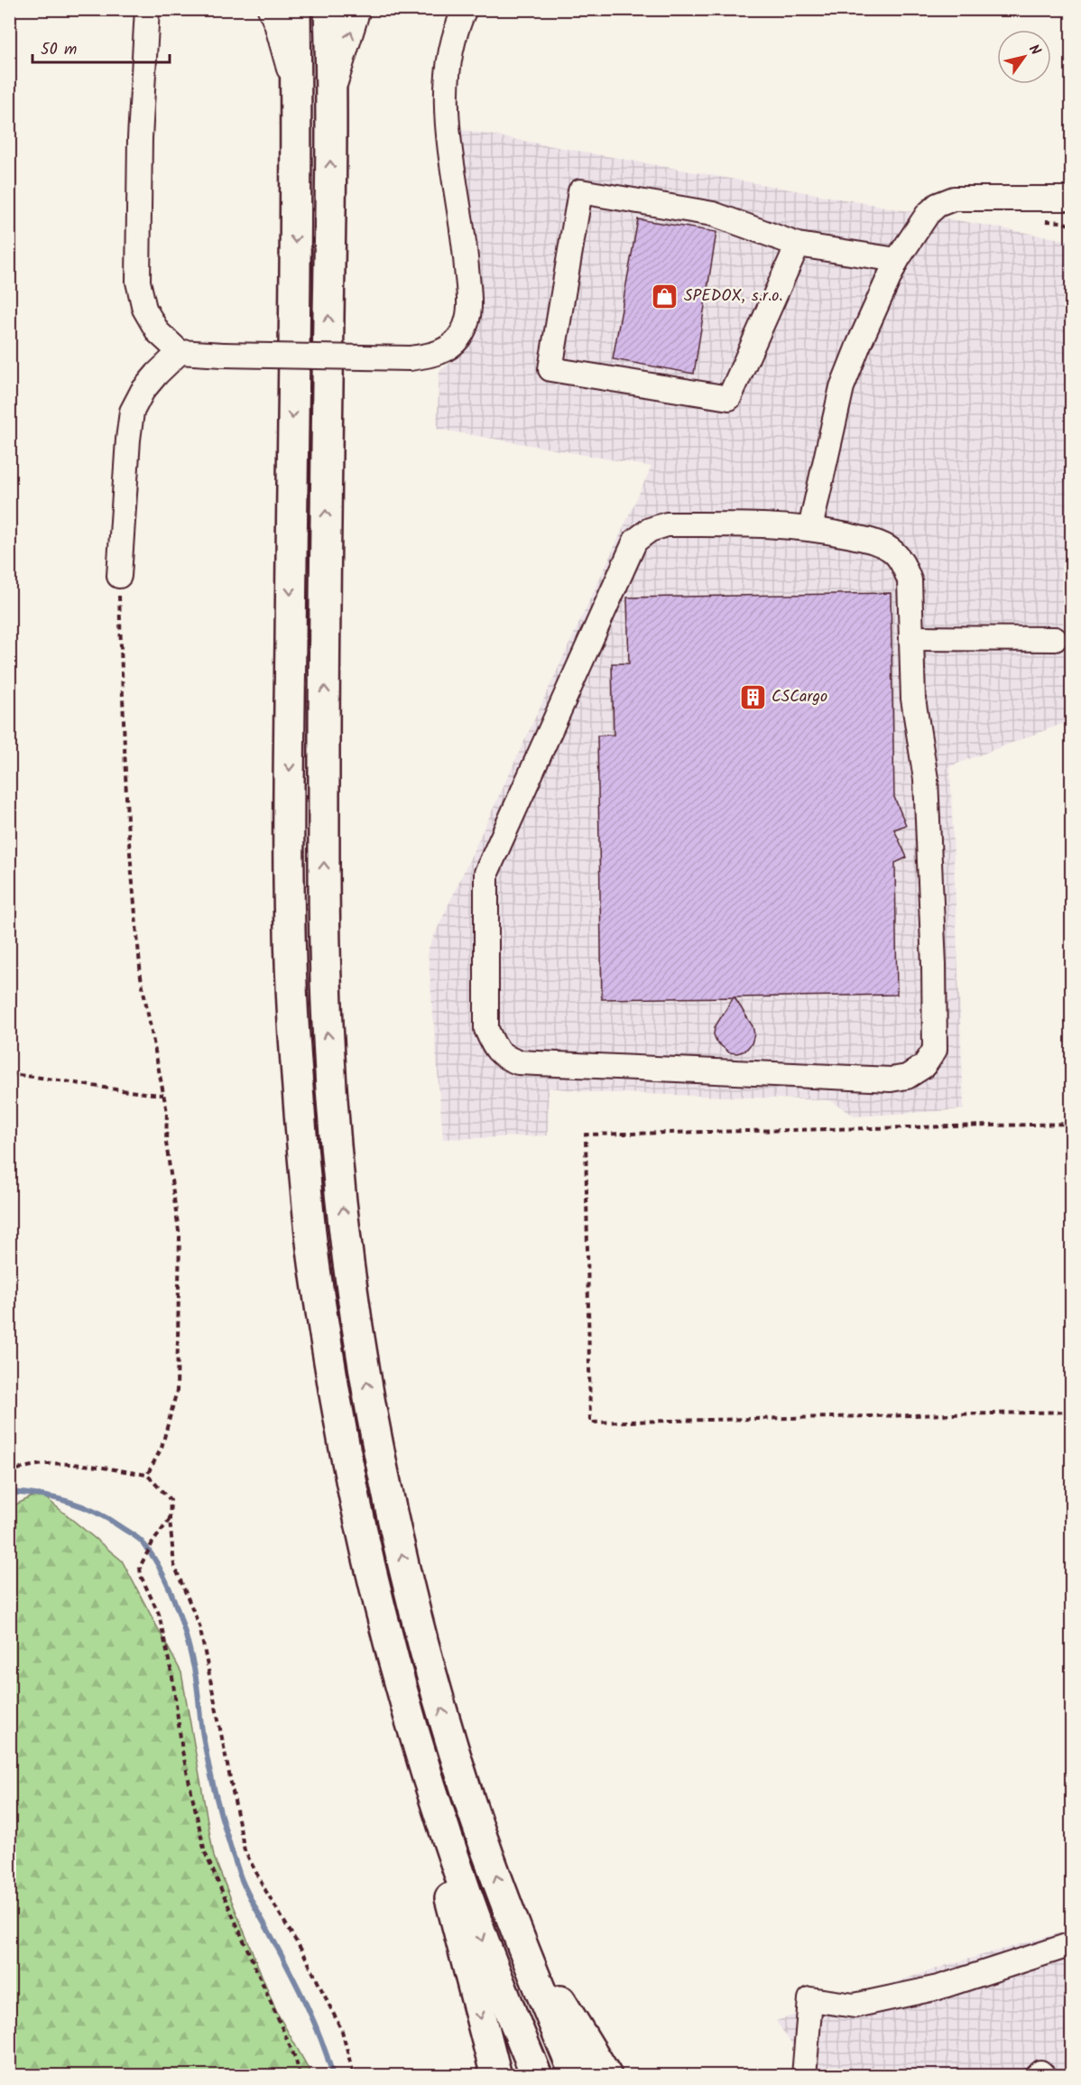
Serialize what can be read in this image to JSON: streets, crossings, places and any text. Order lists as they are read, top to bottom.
{
  "places": {
    "shop": ["SPEDOX, s.r.o."],
    "building": ["CSCargo"]
  },
  "scale_bar": "50 m",
  "north": "top right"
}
